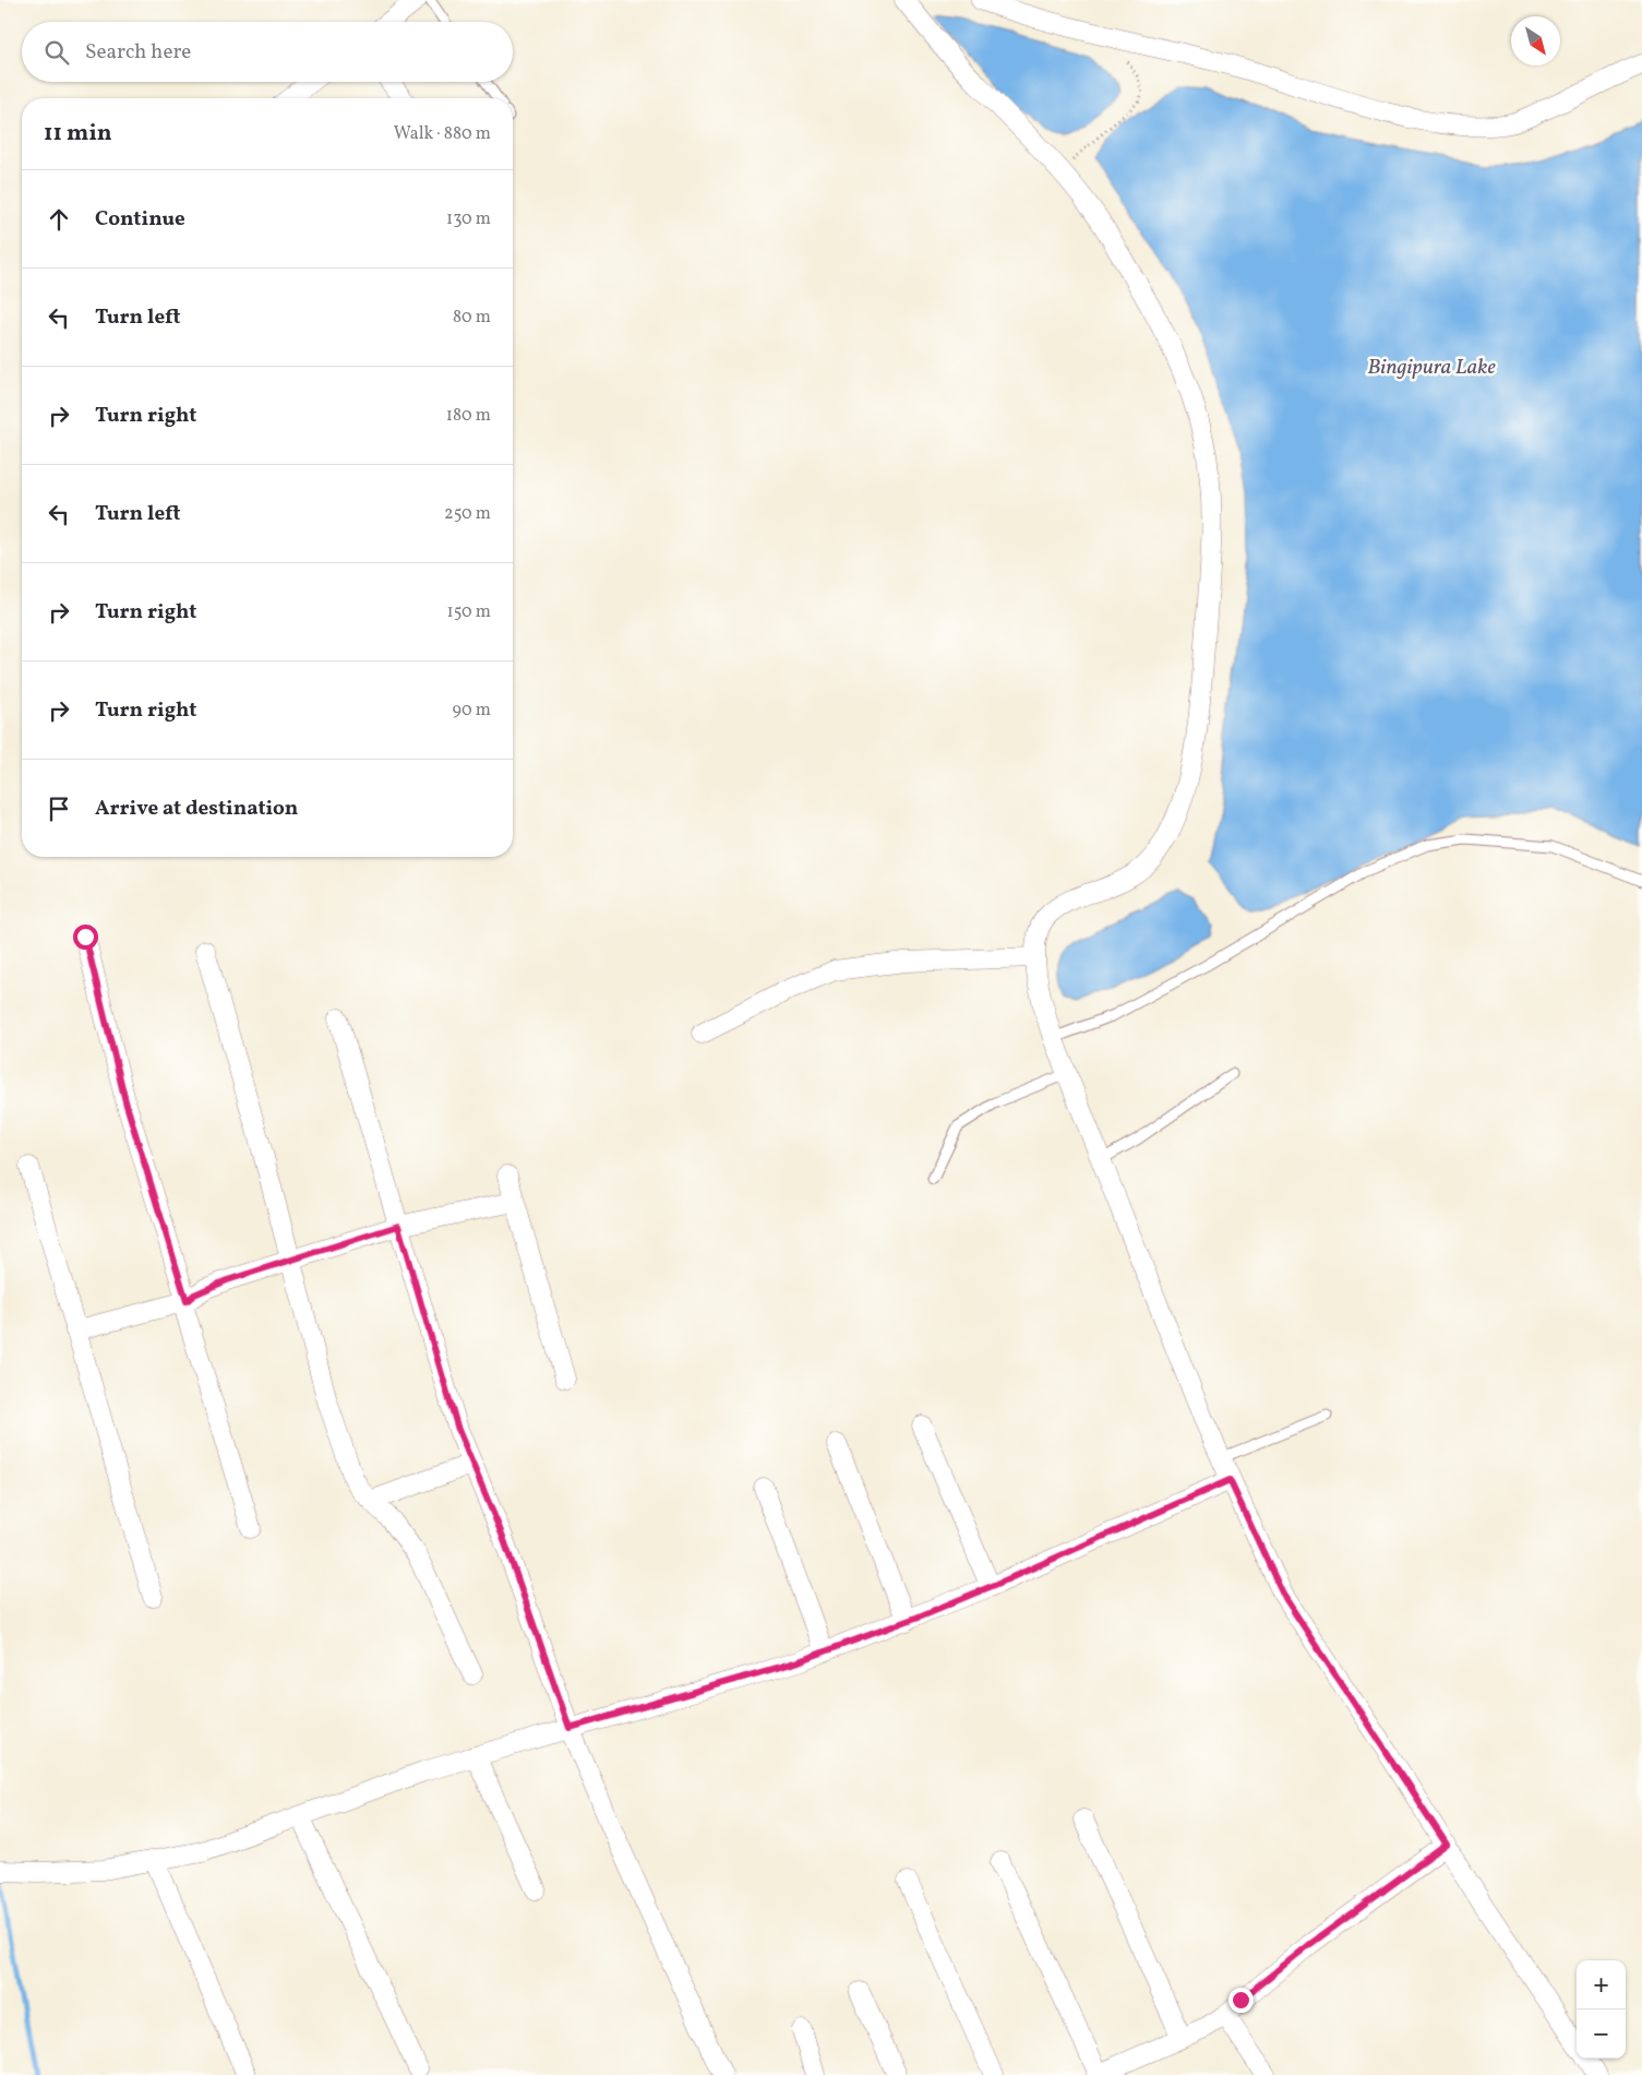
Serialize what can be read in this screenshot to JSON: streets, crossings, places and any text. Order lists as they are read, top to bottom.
{
  "water": ["Bingipura Lake"],
  "north": "bottom right",
  "page": {
    "search": "Search here",
    "heading": ["11 min", "Walk · 880 m"],
    "list": [
      ["Continue", "130 m"],
      ["Turn left", "80 m"],
      ["Turn right", "180 m"],
      ["Turn left", "250 m"],
      ["Turn right", "150 m"],
      ["Turn right", "90 m"],
      "Arrive at destination"
    ],
    "map_buttons": ["+", "−"]
  }
}
